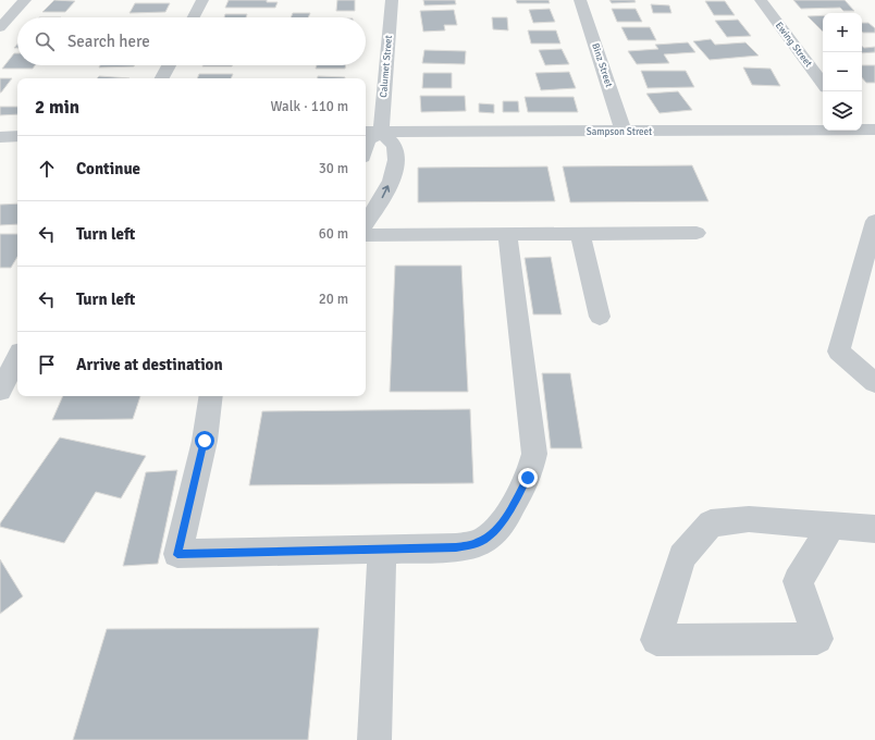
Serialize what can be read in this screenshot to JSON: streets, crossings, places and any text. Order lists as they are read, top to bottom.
{
  "streets": {
    "street": [
      "Ewing Street",
      "Binz Street",
      "Calumet Street",
      "Sampson Street"
    ]
  },
  "crossings": [
    ["Binz Street", "Sampson Street"],
    ["Calumet Street", "Sampson Street"]
  ],
  "page": {
    "map_buttons": ["+", "−"],
    "search": "Search here",
    "heading": ["2 min", "Walk · 110 m"],
    "list": [
      ["Continue", "30 m"],
      ["Turn left", "60 m"],
      ["Turn left", "20 m"],
      "Arrive at destination"
    ]
  }
}
